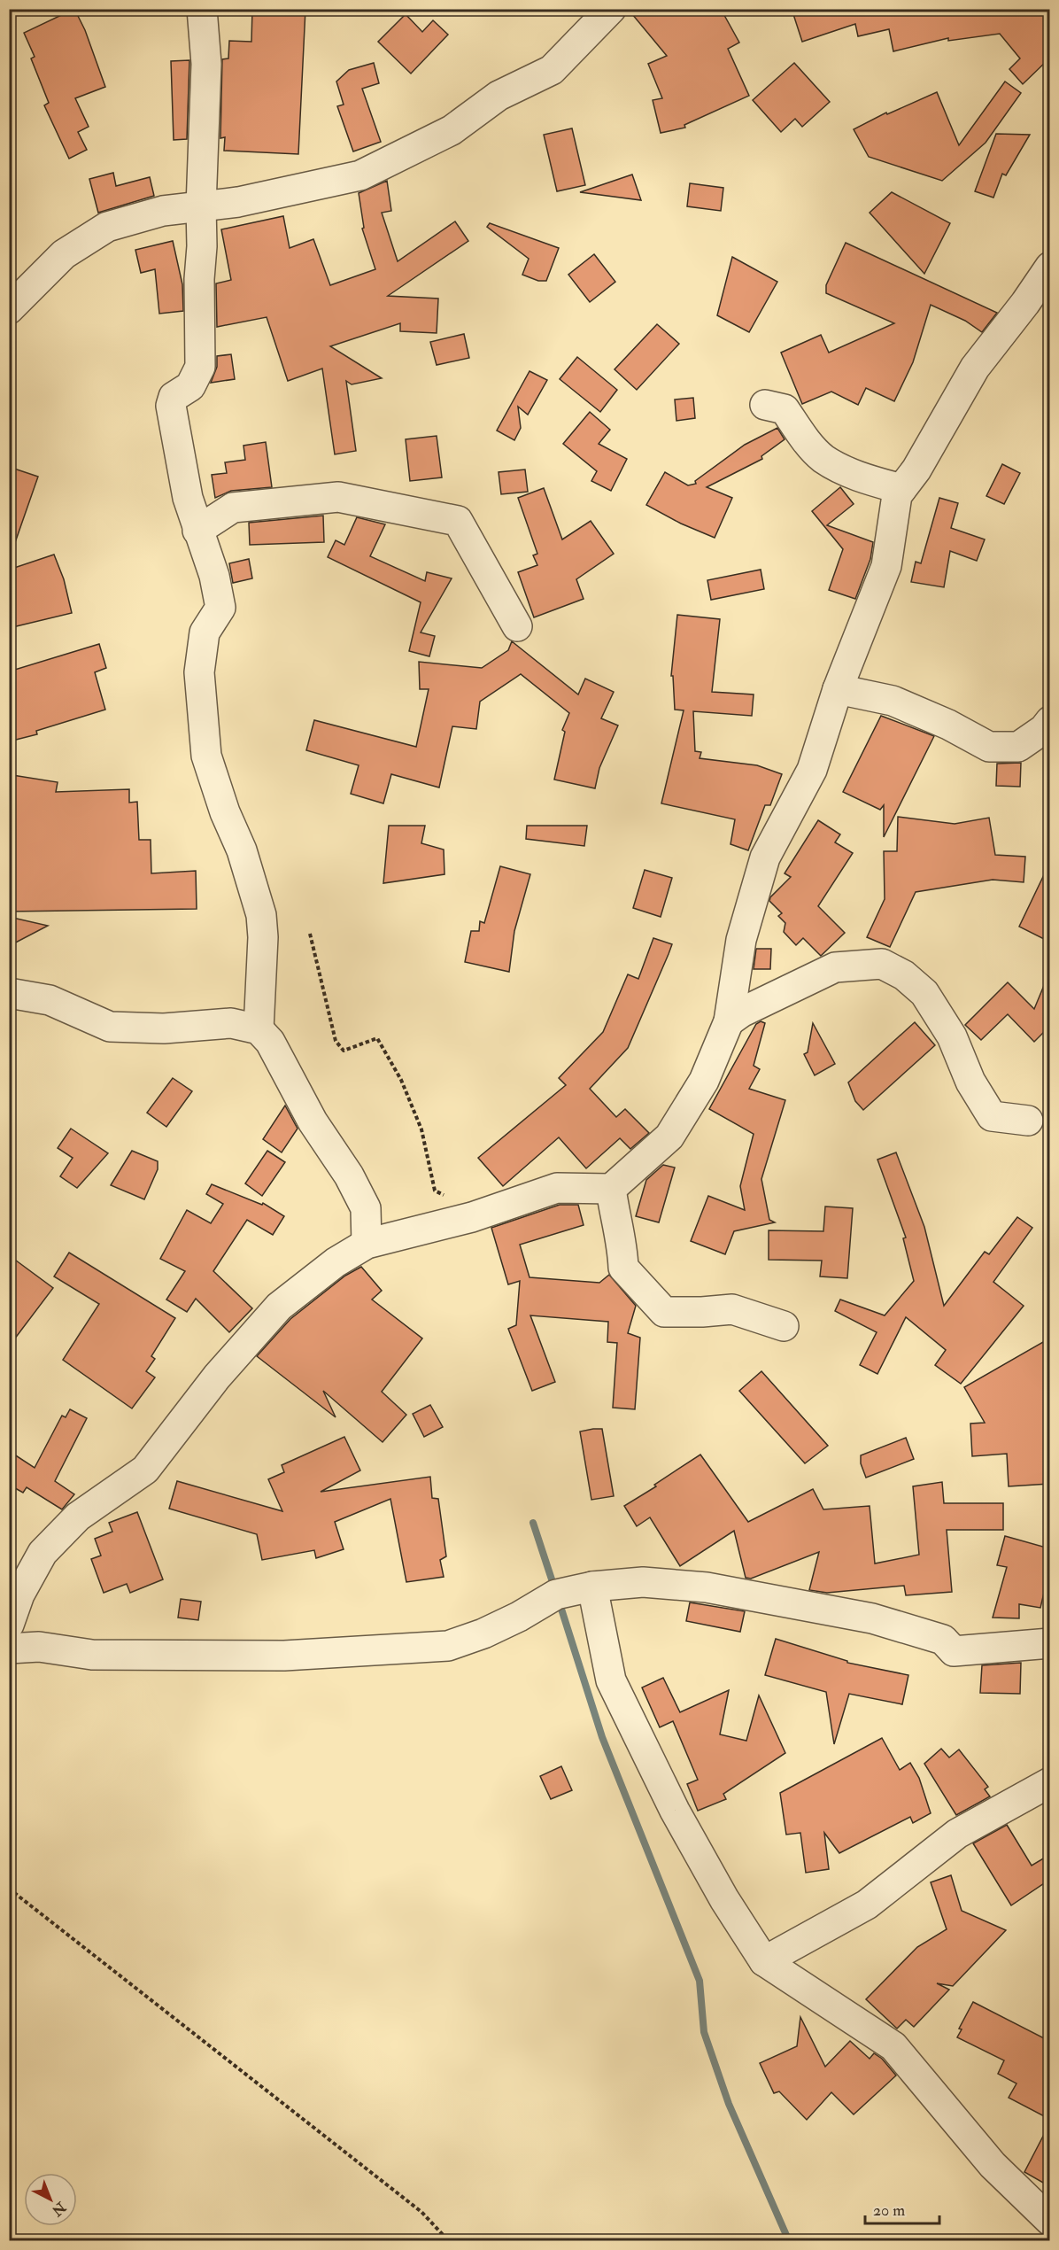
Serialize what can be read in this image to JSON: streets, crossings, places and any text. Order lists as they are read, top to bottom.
{
  "scale_bar": "20 m",
  "north": "bottom right"
}
